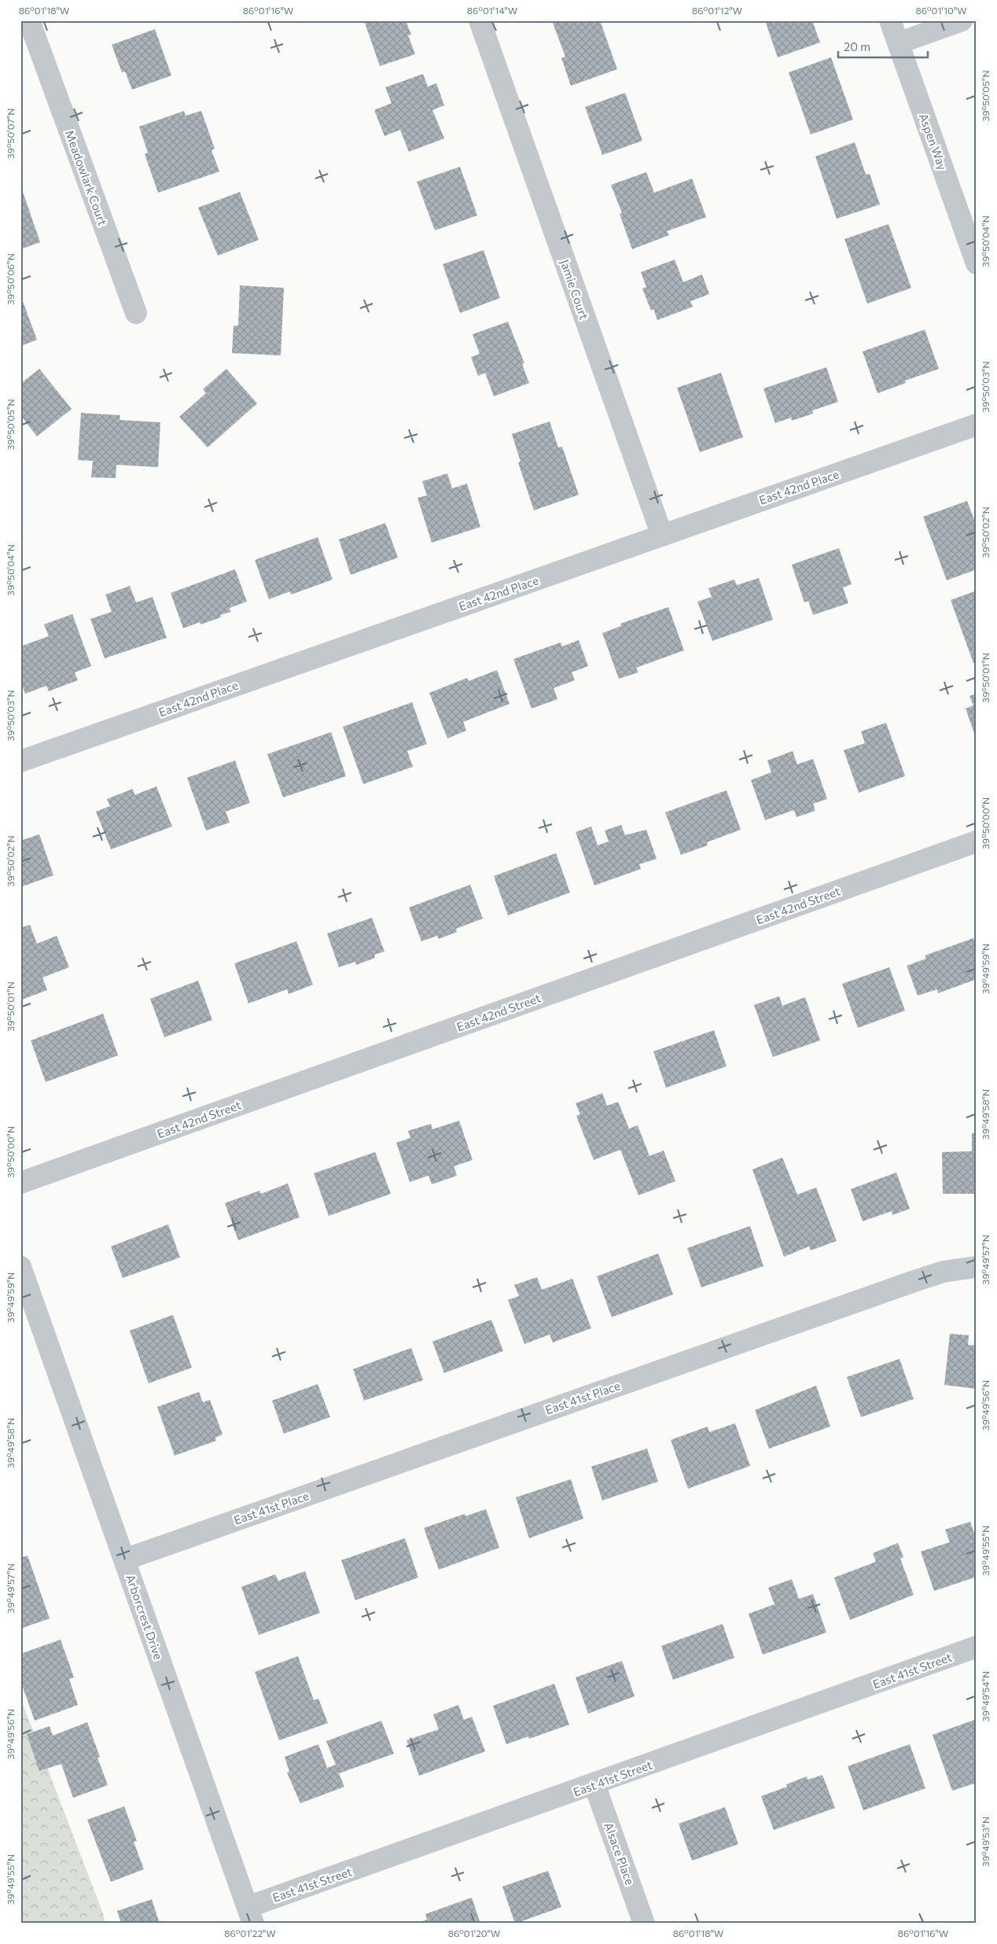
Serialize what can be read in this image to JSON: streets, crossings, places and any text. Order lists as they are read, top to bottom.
{
  "streets": {
    "street": [
      "Aspen Way",
      "Meadowlark Court",
      "Jamie Court",
      "East 42nd Place",
      "East 42nd Street",
      "East 41st Place",
      "Arborcrest Drive",
      "East 41st Street",
      "Alsace Place"
    ]
  },
  "crossings": [
    ["Jamie Court", "East 42nd Place"],
    ["East 41st Place", "Arborcrest Drive"],
    ["Arborcrest Drive", "East 41st Street"],
    ["East 41st Street", "Alsace Place"]
  ],
  "scale_bar": "20 m",
  "coordinates": [
    "86°01'18\"W",
    "86°01'16\"W",
    "86°01'14\"W",
    "86°01'12\"W",
    "86°01'10\"W",
    "39°50'05\"N",
    "39°50'07\"N",
    "39°50'04\"N",
    "39°50'06\"N",
    "39°50'03\"N",
    "39°50'02\"N",
    "39°50'01\"N",
    "39°50'00\"N",
    "39°49'59\"N",
    "39°49'58\"N",
    "39°49'57\"N",
    "39°49'56\"N",
    "39°49'55\"N",
    "39°49'54\"N",
    "39°49'53\"N",
    "86°01'22\"W",
    "86°01'20\"W"
  ]
}
